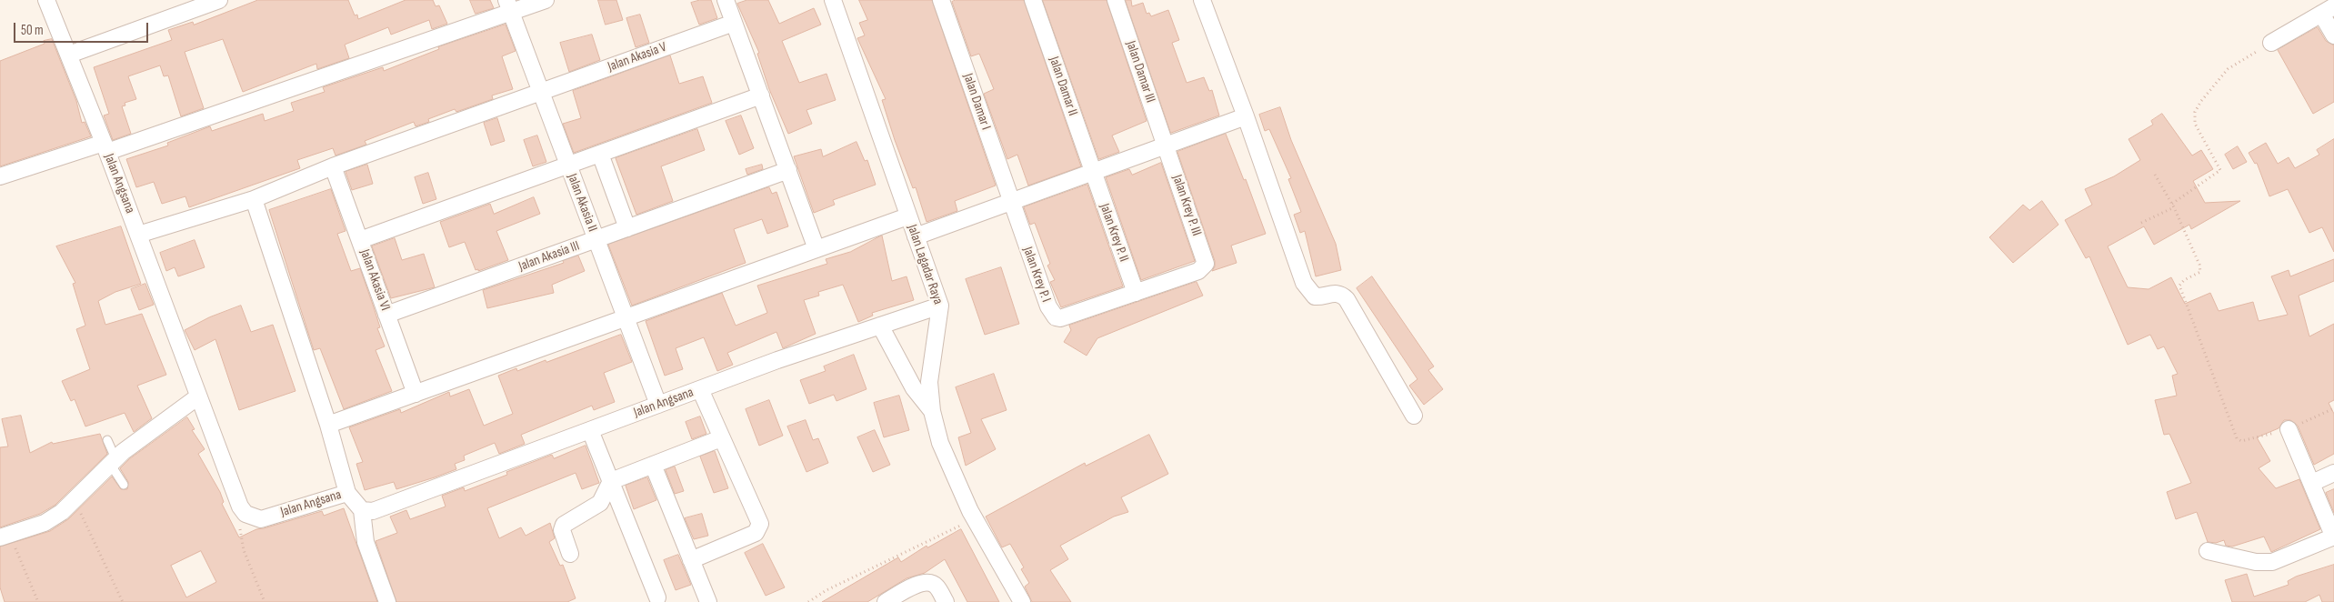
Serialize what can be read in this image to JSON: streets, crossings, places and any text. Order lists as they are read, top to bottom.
{
  "streets": {
    "street": [
      "Jalan Akasia V",
      "Jalan Damar III",
      "Jalan Damar II",
      "Jalan Damar I",
      "Jalan Angsana",
      "Jalan Akasia II",
      "Jalan Krey P. III",
      "Jalan Krey P. II",
      "Jalan Akasia III",
      "Jalan Lagadar Raya",
      "Jalan Krey P. I",
      "Jalan Akasia VI"
    ]
  },
  "crossings": [
    ["Jalan Akasia V", "Jalan Angsana"],
    ["Jalan Akasia V", "Jalan Akasia II"],
    ["Jalan Akasia V", "Jalan Akasia VI"],
    ["Jalan Damar III", "Jalan Krey P. III"],
    ["Jalan Damar II", "Jalan Krey P. II"],
    ["Jalan Damar I", "Jalan Krey P. I"],
    ["Jalan Angsana", "Jalan Akasia II"],
    ["Jalan Angsana", "Jalan Lagadar Raya"],
    ["Jalan Akasia II", "Jalan Akasia III"],
    ["Jalan Krey P. III", "Jalan Krey P. II"],
    ["Jalan Krey P. III", "Jalan Krey P. I"],
    ["Jalan Krey P. II", "Jalan Krey P. I"],
    ["Jalan Akasia III", "Jalan Akasia VI"]
  ],
  "scale_bar": "50 m"
}
